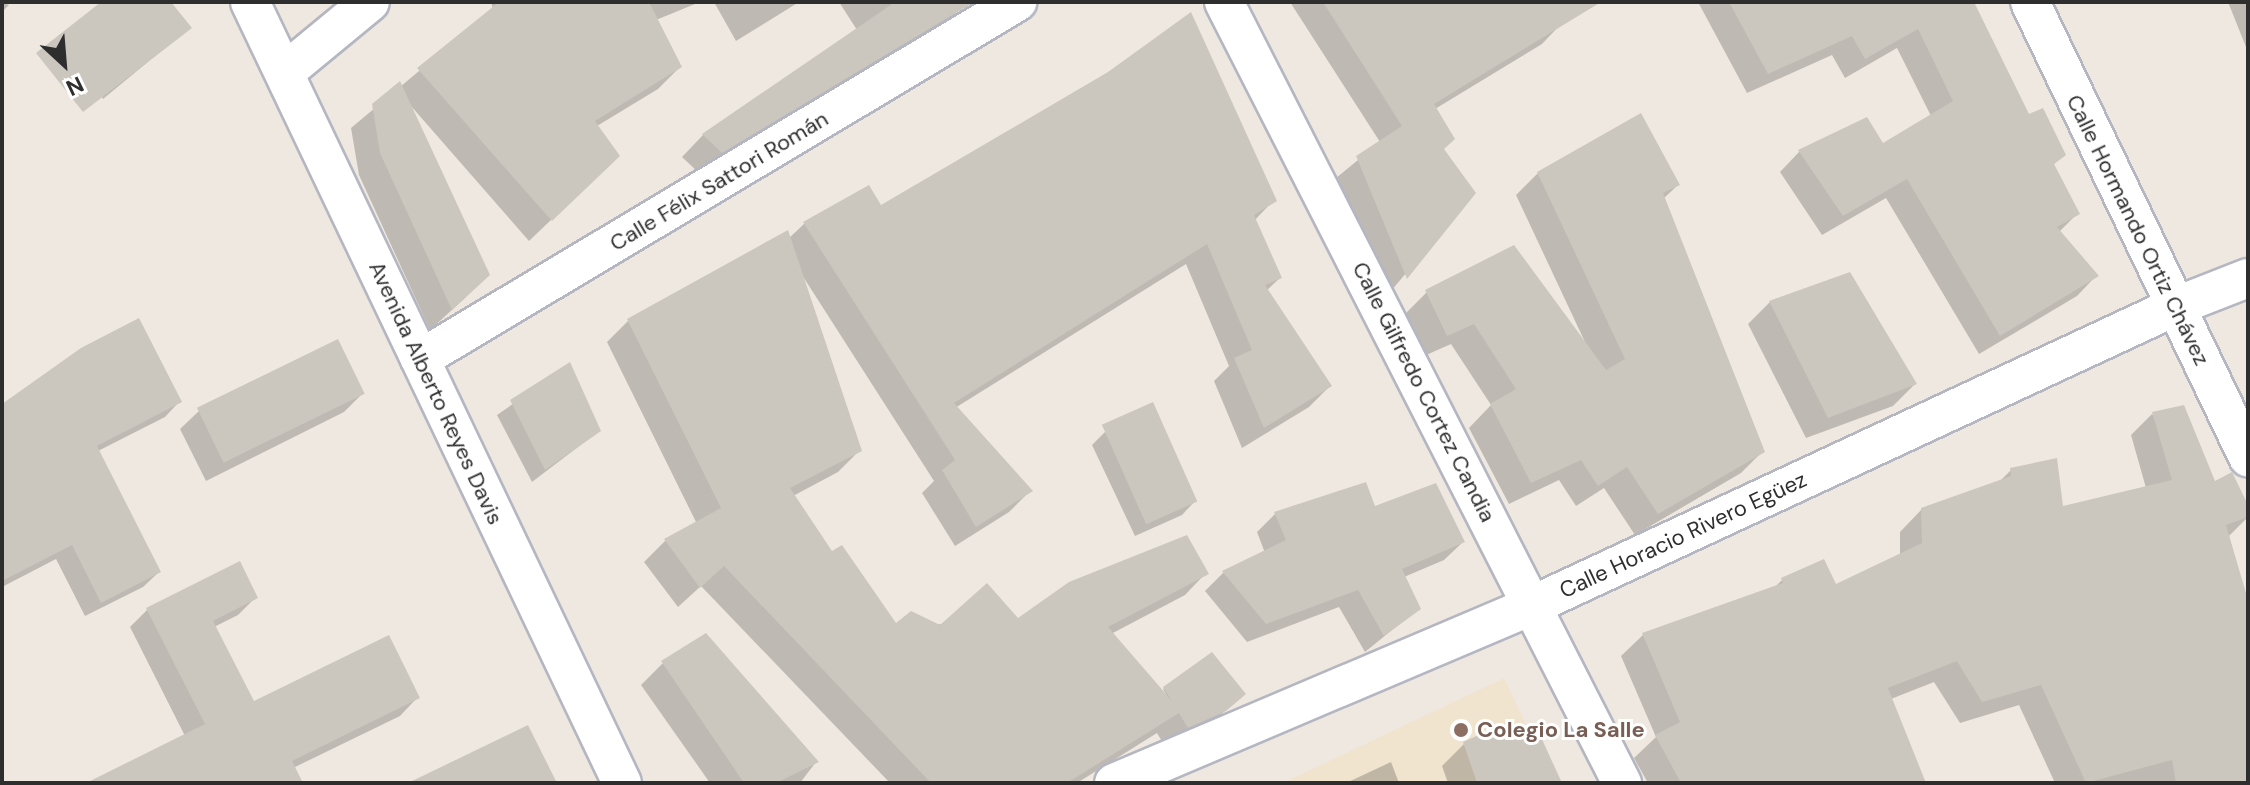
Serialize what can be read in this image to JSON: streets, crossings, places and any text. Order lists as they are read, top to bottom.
{
  "streets": {
    "street": [
      "Calle Félix Sattori Román",
      "Calle Hormando Ortiz Chávez",
      "Calle Gilfredo Cortez Candia",
      "Avenida Alberto Reyes Davis",
      "Calle Horacio Rivero Egüez"
    ]
  },
  "crossings": [
    ["Calle Félix Sattori Román", "Avenida Alberto Reyes Davis"],
    ["Calle Hormando Ortiz Chávez", "Calle Horacio Rivero Egüez"],
    ["Calle Gilfredo Cortez Candia", "Calle Horacio Rivero Egüez"]
  ],
  "places": ["Colegio La Salle"],
  "north": "bottom right"
}
